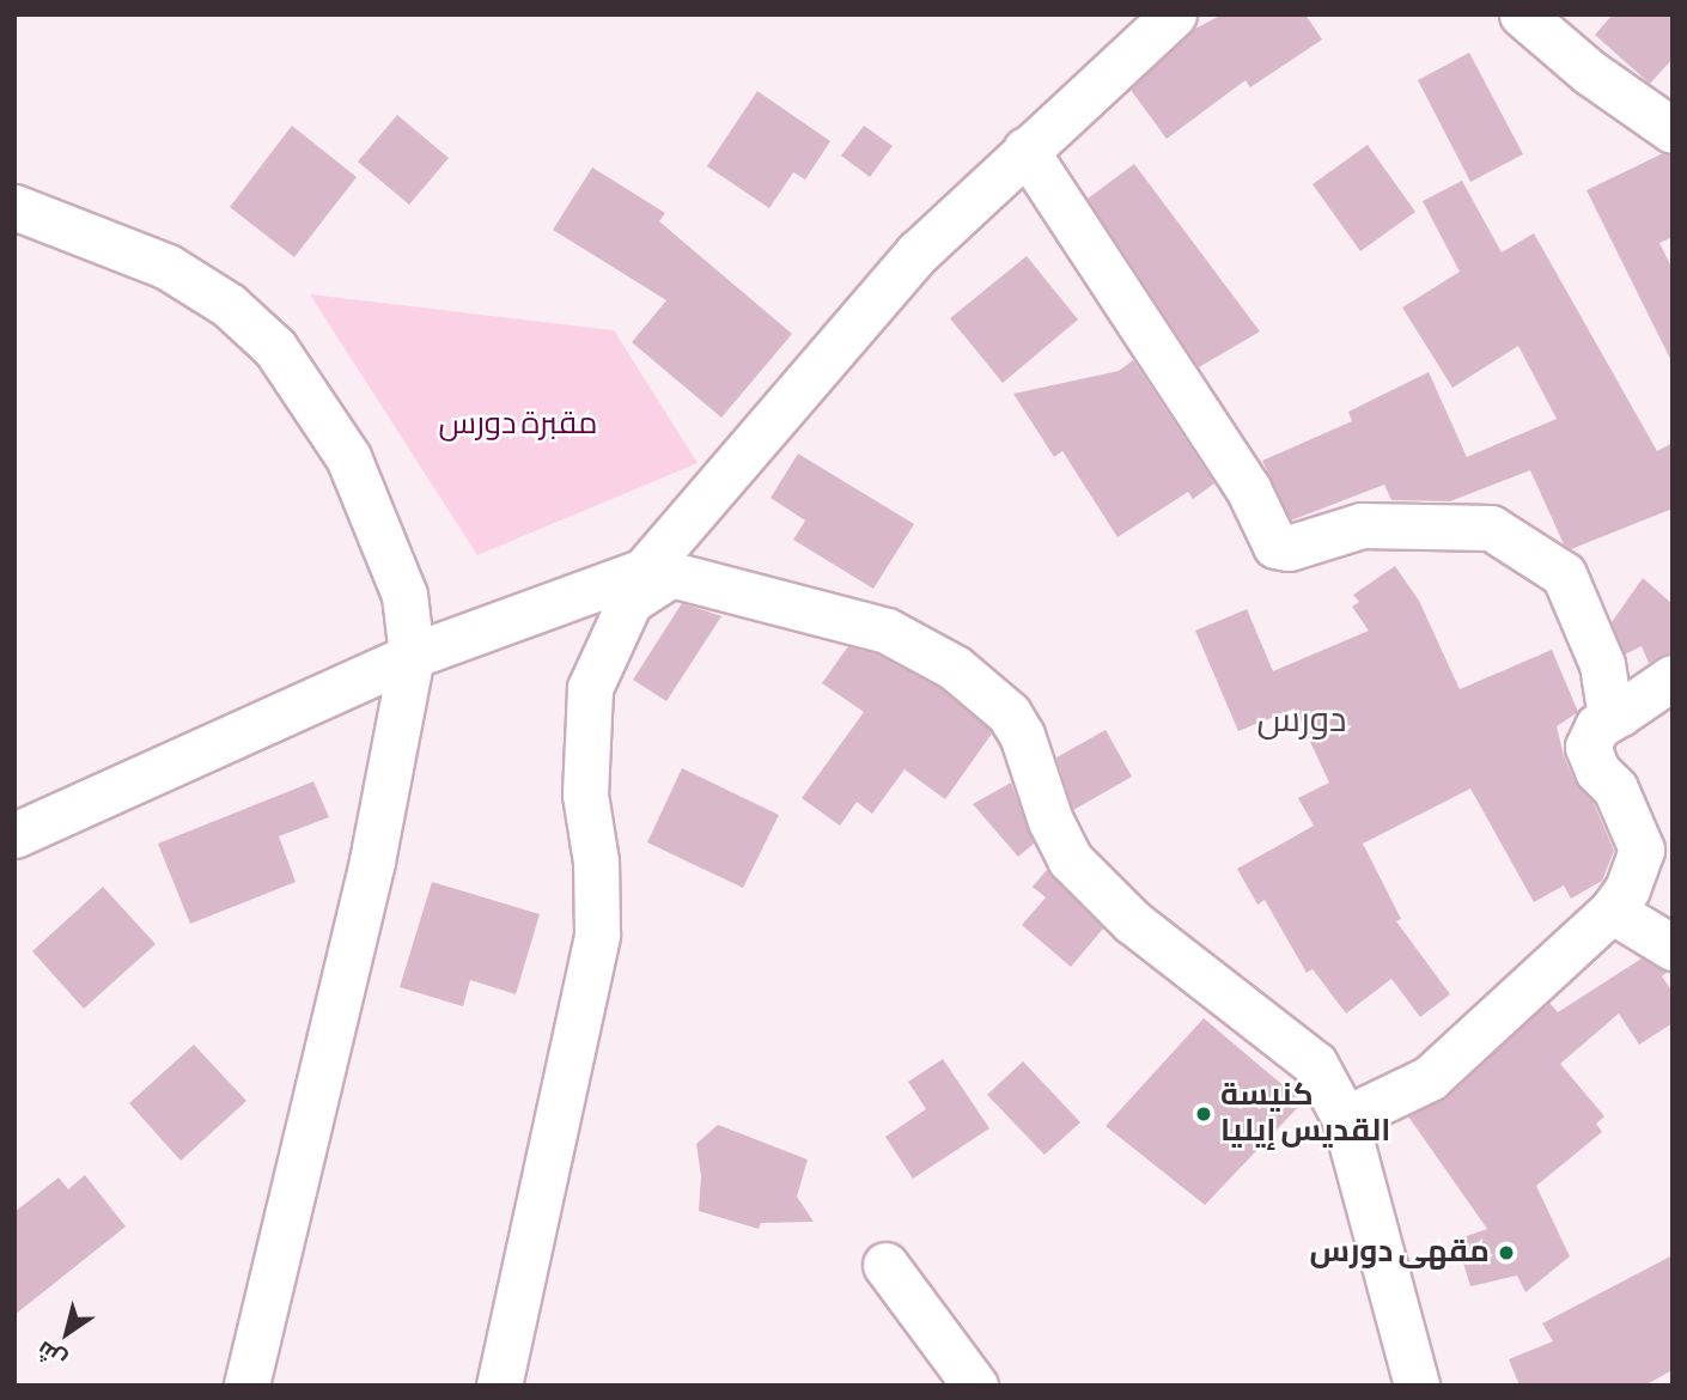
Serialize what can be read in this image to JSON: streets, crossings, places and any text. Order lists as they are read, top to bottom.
{
  "districts": ["دورس"],
  "parks": ["مقبرة دورس"],
  "places": ["كنيسة القديس إيليا", "مقهى دورس"],
  "north": "bottom left"
}
